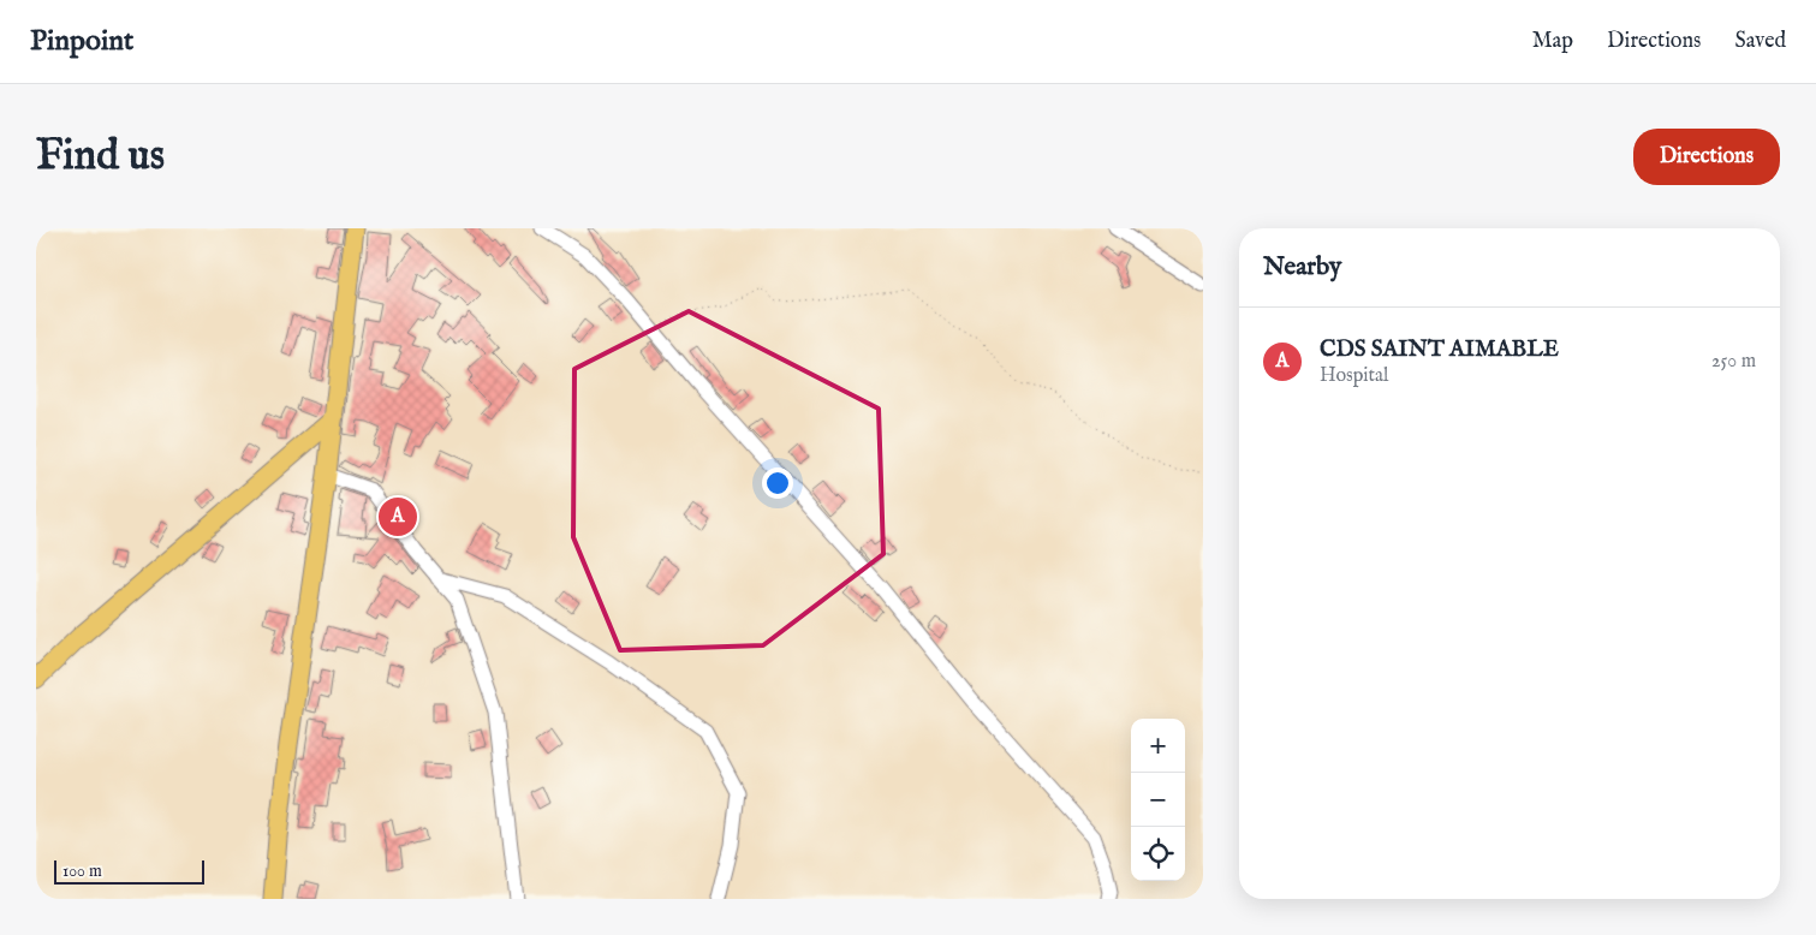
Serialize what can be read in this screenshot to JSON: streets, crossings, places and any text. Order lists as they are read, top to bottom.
{
  "scale_bar": "100 m",
  "page": {
    "header": "Pinpoint",
    "nav": ["Map", "Directions", "Saved"],
    "buttons": "Directions",
    "title": "Find us",
    "heading": "Nearby",
    "list": [
      {
        "mark": "A",
        "name": "CDS SAINT AIMABLE",
        "note": "Hospital",
        "value": "250 m"
      }
    ],
    "pins": "A",
    "map_buttons": ["+", "−"],
    "scale": "100 m"
  }
}
